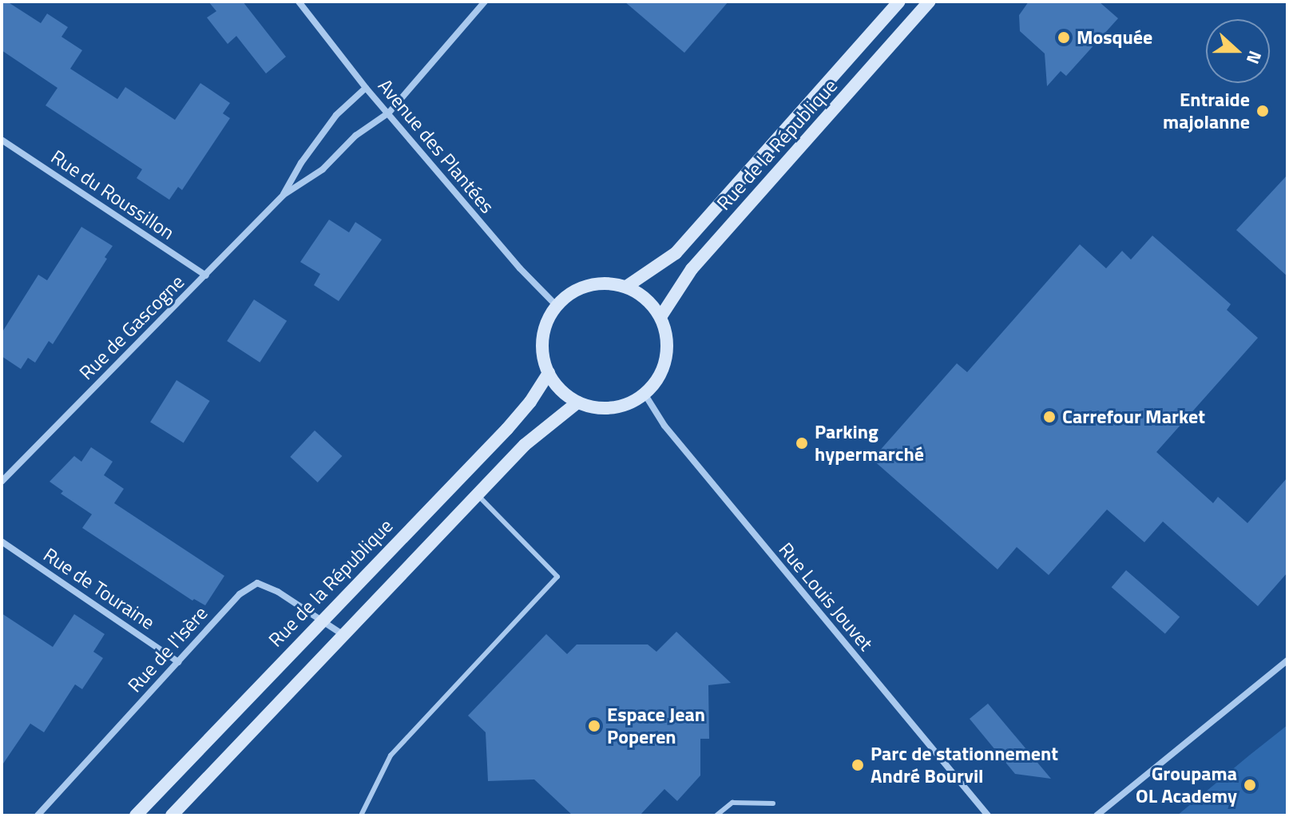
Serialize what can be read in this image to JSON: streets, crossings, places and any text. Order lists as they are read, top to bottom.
{
  "streets": {
    "main road": ["Rue de la République"],
    "street": [
      "Avenue des Plantées",
      "Rue du Roussillon",
      "Rue de Gascogne",
      "Rue de Touraine",
      "Rue Louis Jouvet",
      "Rue de l'Isère"
    ]
  },
  "crossings": [
    ["Rue de la République", "Avenue des Plantées"],
    ["Rue de la République", "Rue Louis Jouvet"],
    ["Rue de la République", "Rue de l'Isère"],
    ["Avenue des Plantées", "Rue de Gascogne"],
    ["Avenue des Plantées", "Rue Louis Jouvet"],
    ["Rue du Roussillon", "Rue de Gascogne"],
    ["Rue de Touraine", "Rue de l'Isère"]
  ],
  "places": [
    "Mosquée",
    "Entraide majolanne",
    "Carrefour Market",
    "Parking hypermarché",
    "Espace Jean Poperen",
    "Parc de stationnement André Bourvil",
    "Groupama OL Academy"
  ],
  "north": "right"
}
